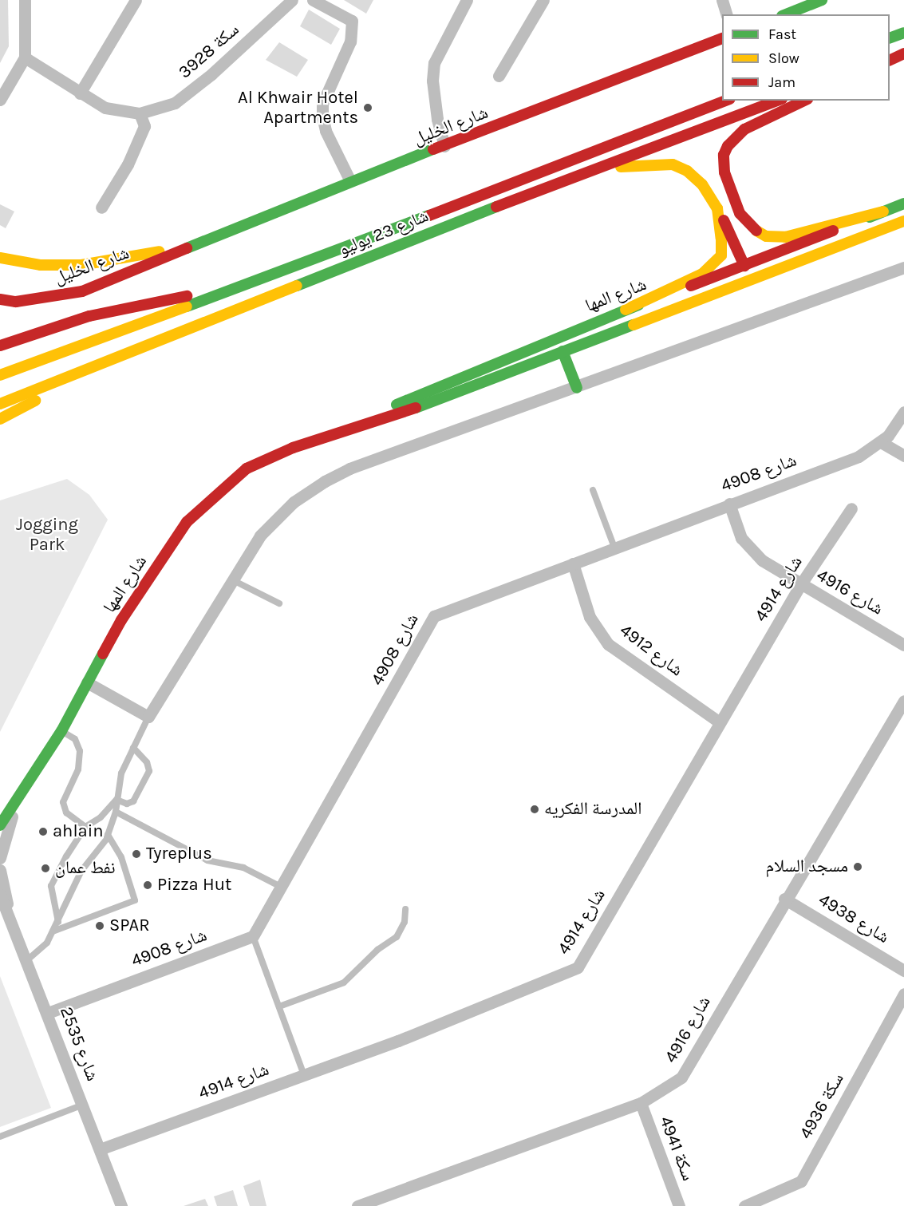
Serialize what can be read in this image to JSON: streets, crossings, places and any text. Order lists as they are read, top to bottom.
{
  "streets": {
    "street": [
      "سكة 3928",
      "شارع الخليل",
      "شارع 23 يوليو",
      "شارع المها",
      "4908 شارع",
      "4914 شارع",
      "4916 شارع",
      "4912 شارع",
      "شارع 4938",
      "2535 شارع",
      "سكة 4936",
      "سكة 4941"
    ]
  },
  "crossings": [
    ["4908 شارع", "4916 شارع"],
    ["4908 شارع", "4912 شارع"],
    ["4908 شارع", "2535 شارع"],
    ["4914 شارع", "4916 شارع"],
    ["4914 شارع", "4912 شارع"],
    ["4914 شارع", "2535 شارع"],
    ["4916 شارع", "شارع 4938"],
    ["4916 شارع", "سكة 4941"]
  ],
  "parks": ["Jogging Park"],
  "places": [
    "Al Khwair Hotel Apartments",
    "المدرسة الفكريه",
    "ahlain",
    "Tyreplus",
    "مسجد السلام",
    "نفط عمان",
    "Pizza Hut",
    "SPAR"
  ],
  "legend": ["Fast", "Slow", "Jam"]
}
